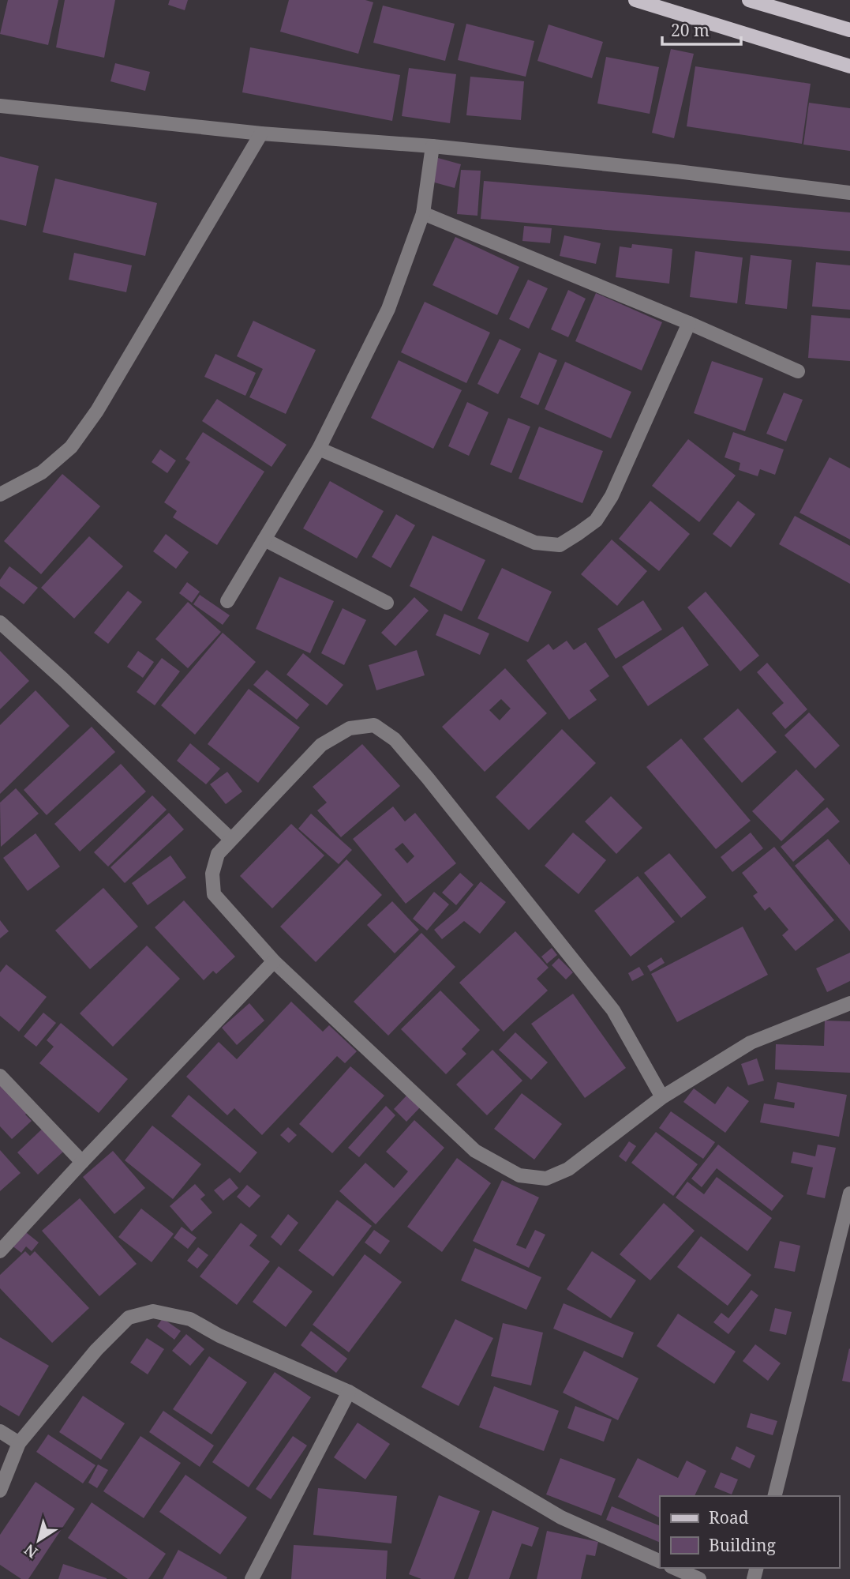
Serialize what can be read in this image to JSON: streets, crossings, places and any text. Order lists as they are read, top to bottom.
{
  "legend": ["Road", "Building"],
  "scale_bar": "20 m",
  "north": "bottom left"
}
